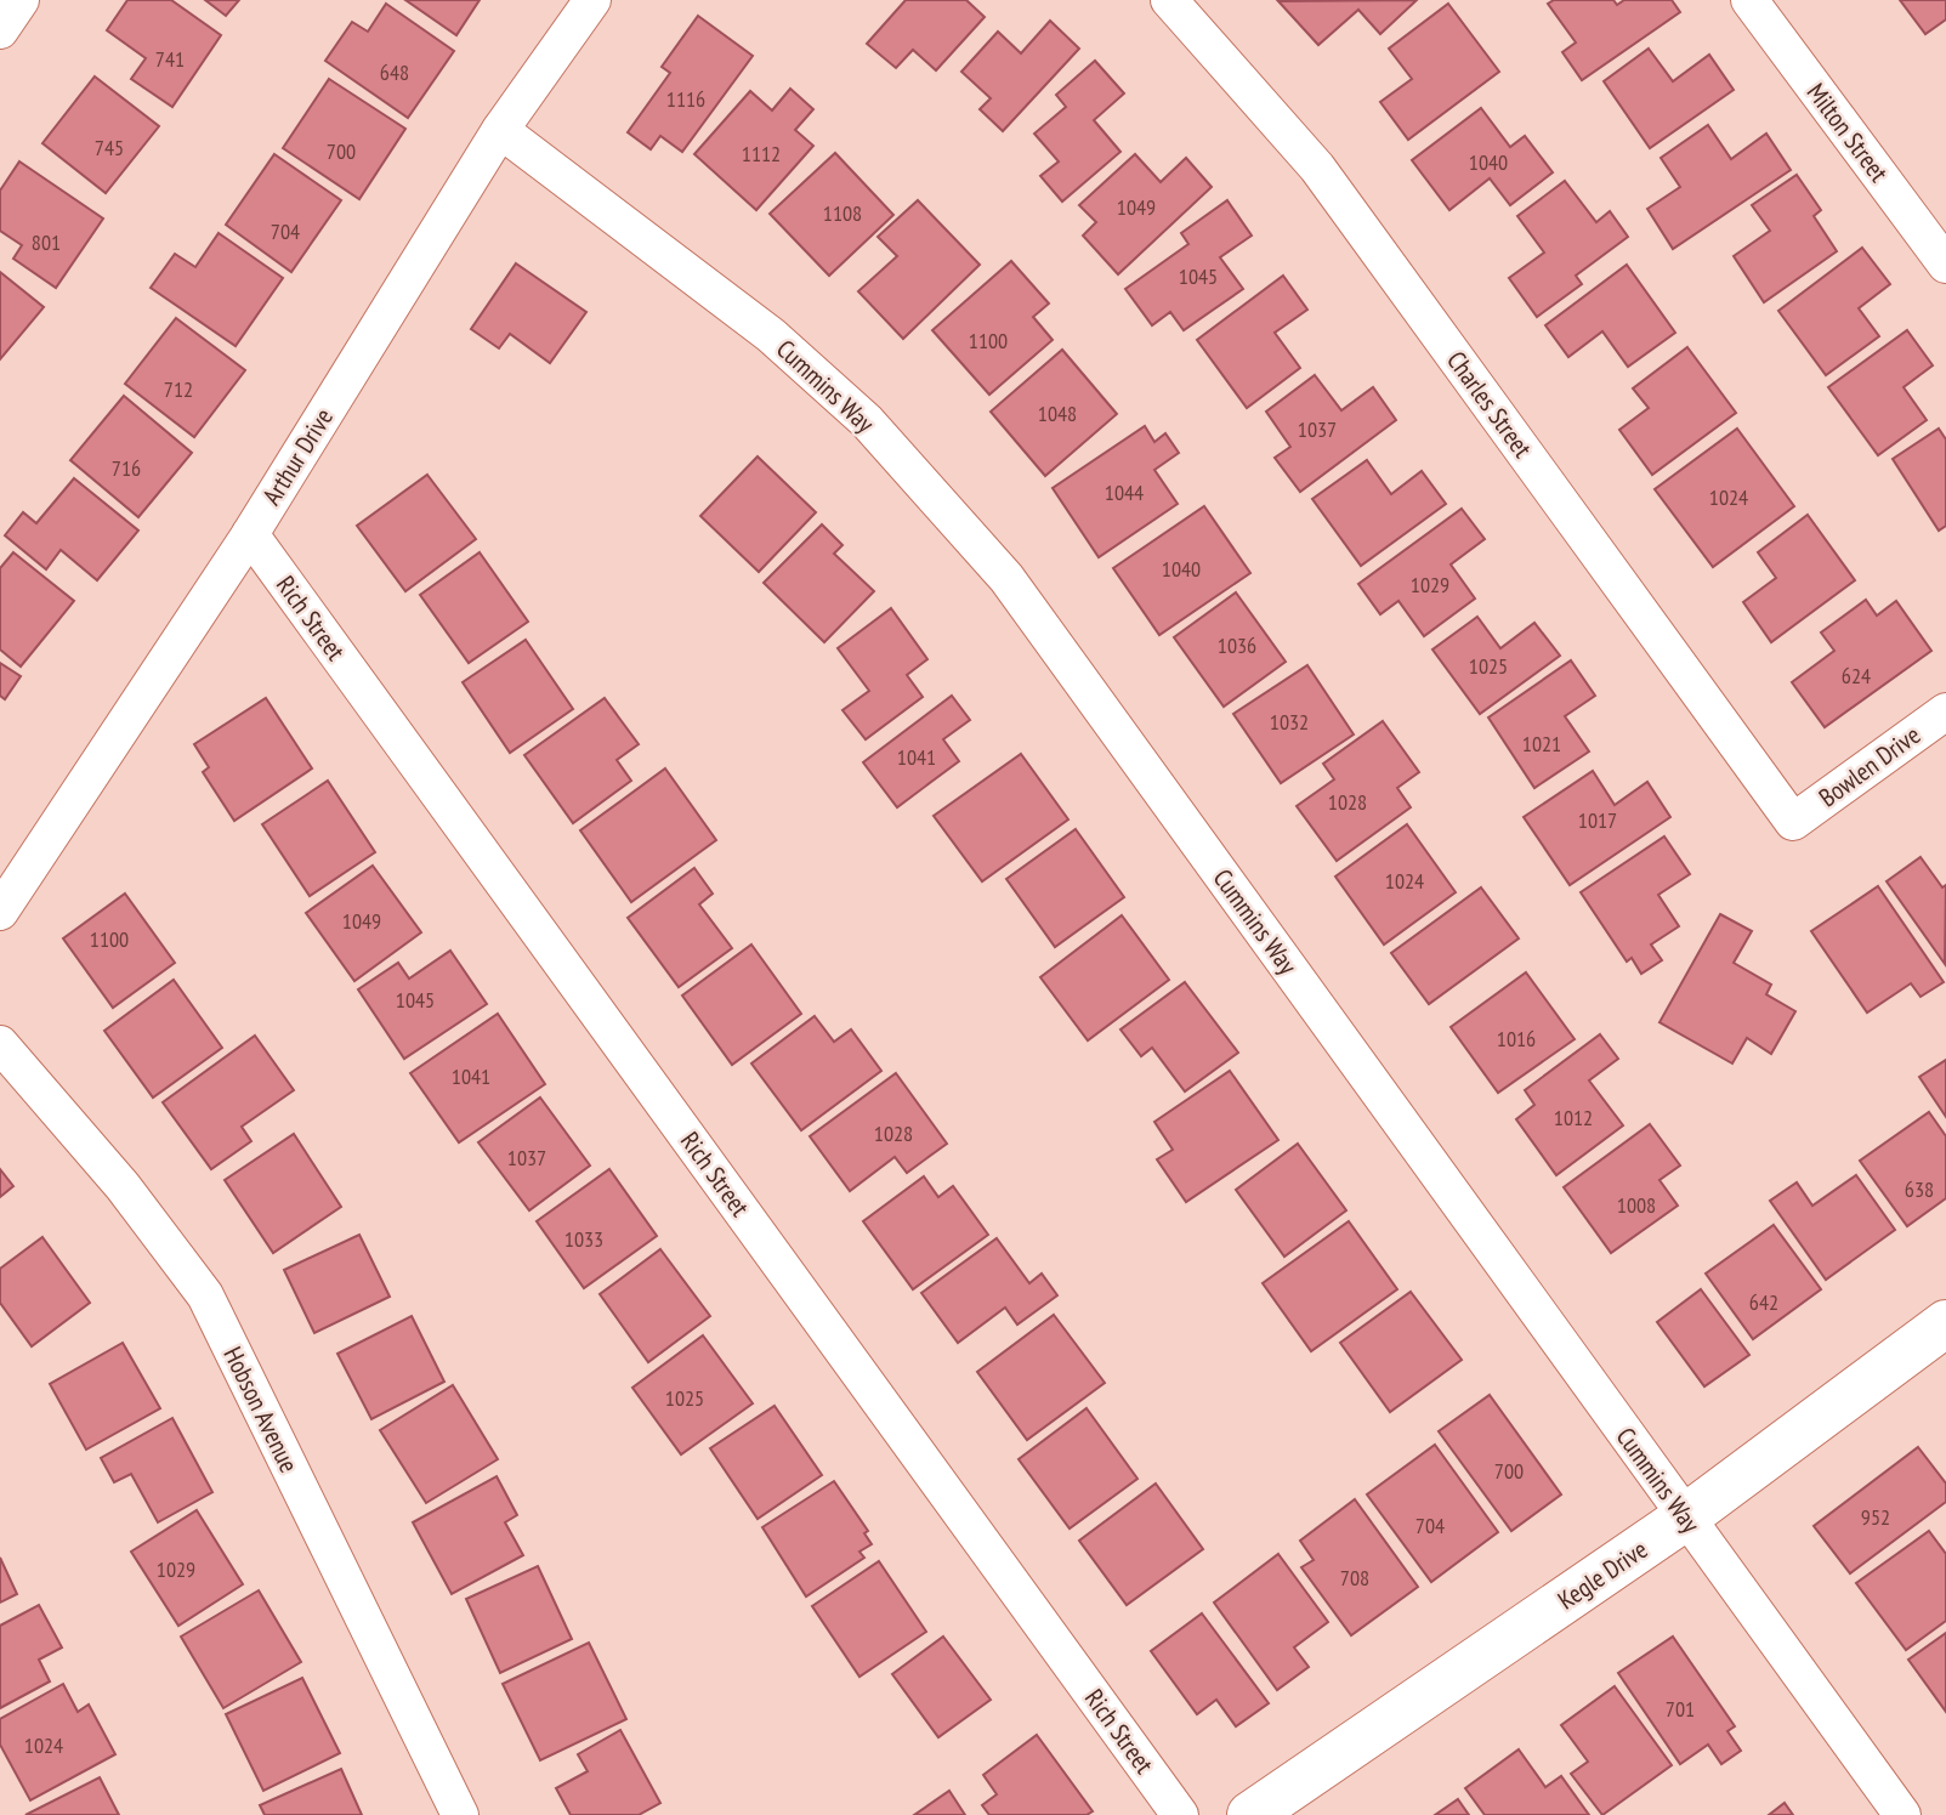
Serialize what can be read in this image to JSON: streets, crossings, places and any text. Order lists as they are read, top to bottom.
{
  "streets": {
    "street": [
      "Milton Street",
      "Cummins Way",
      "Charles Street",
      "Arthur Drive",
      "Rich Street",
      "Bowlen Drive",
      "Hobson Avenue",
      "Kegle Drive"
    ]
  },
  "crossings": [
    ["Cummins Way", "Arthur Drive"],
    ["Cummins Way", "Kegle Drive"],
    ["Charles Street", "Bowlen Drive"],
    ["Arthur Drive", "Rich Street"]
  ],
  "house_numbers": [
    "741",
    "648",
    "1116",
    "745",
    "700",
    "1112",
    "1040",
    "1049",
    "1108",
    "704",
    "801",
    "1045",
    "1100",
    "712",
    "1048",
    "1037",
    "716",
    "1044",
    "1024",
    "1040",
    "1029",
    "1036",
    "1025",
    "624",
    "1032",
    "1021",
    "1041",
    "1028",
    "1017",
    "1024",
    "1049",
    "1100",
    "1045",
    "1016",
    "1041",
    "1012",
    "1028",
    "1037",
    "638",
    "1008",
    "1033",
    "642",
    "1025",
    "700",
    "952",
    "704",
    "1029",
    "708",
    "701",
    "1024"
  ]
}
